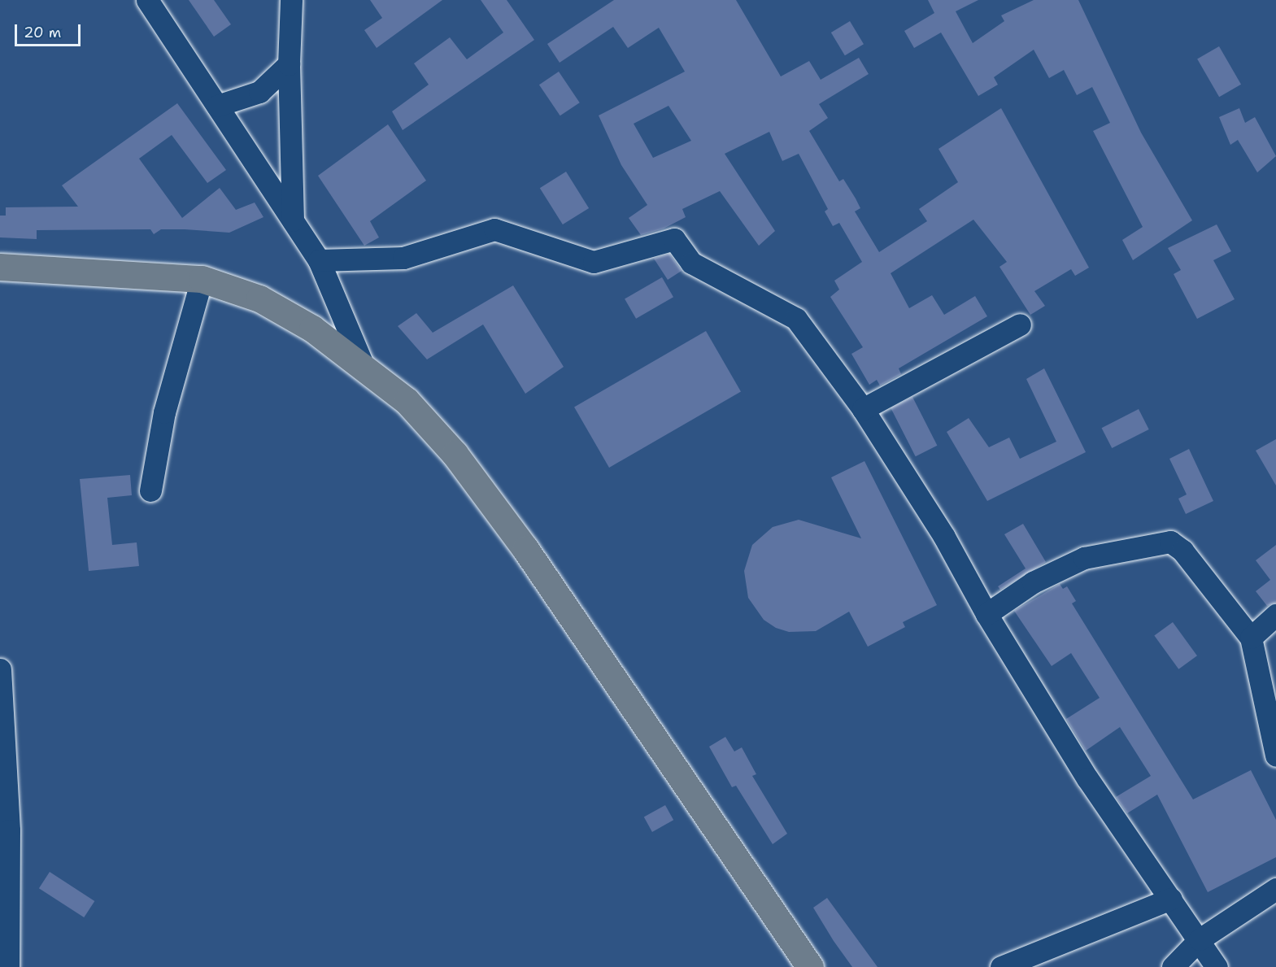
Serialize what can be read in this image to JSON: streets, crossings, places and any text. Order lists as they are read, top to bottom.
{
  "scale_bar": "20 m"
}
